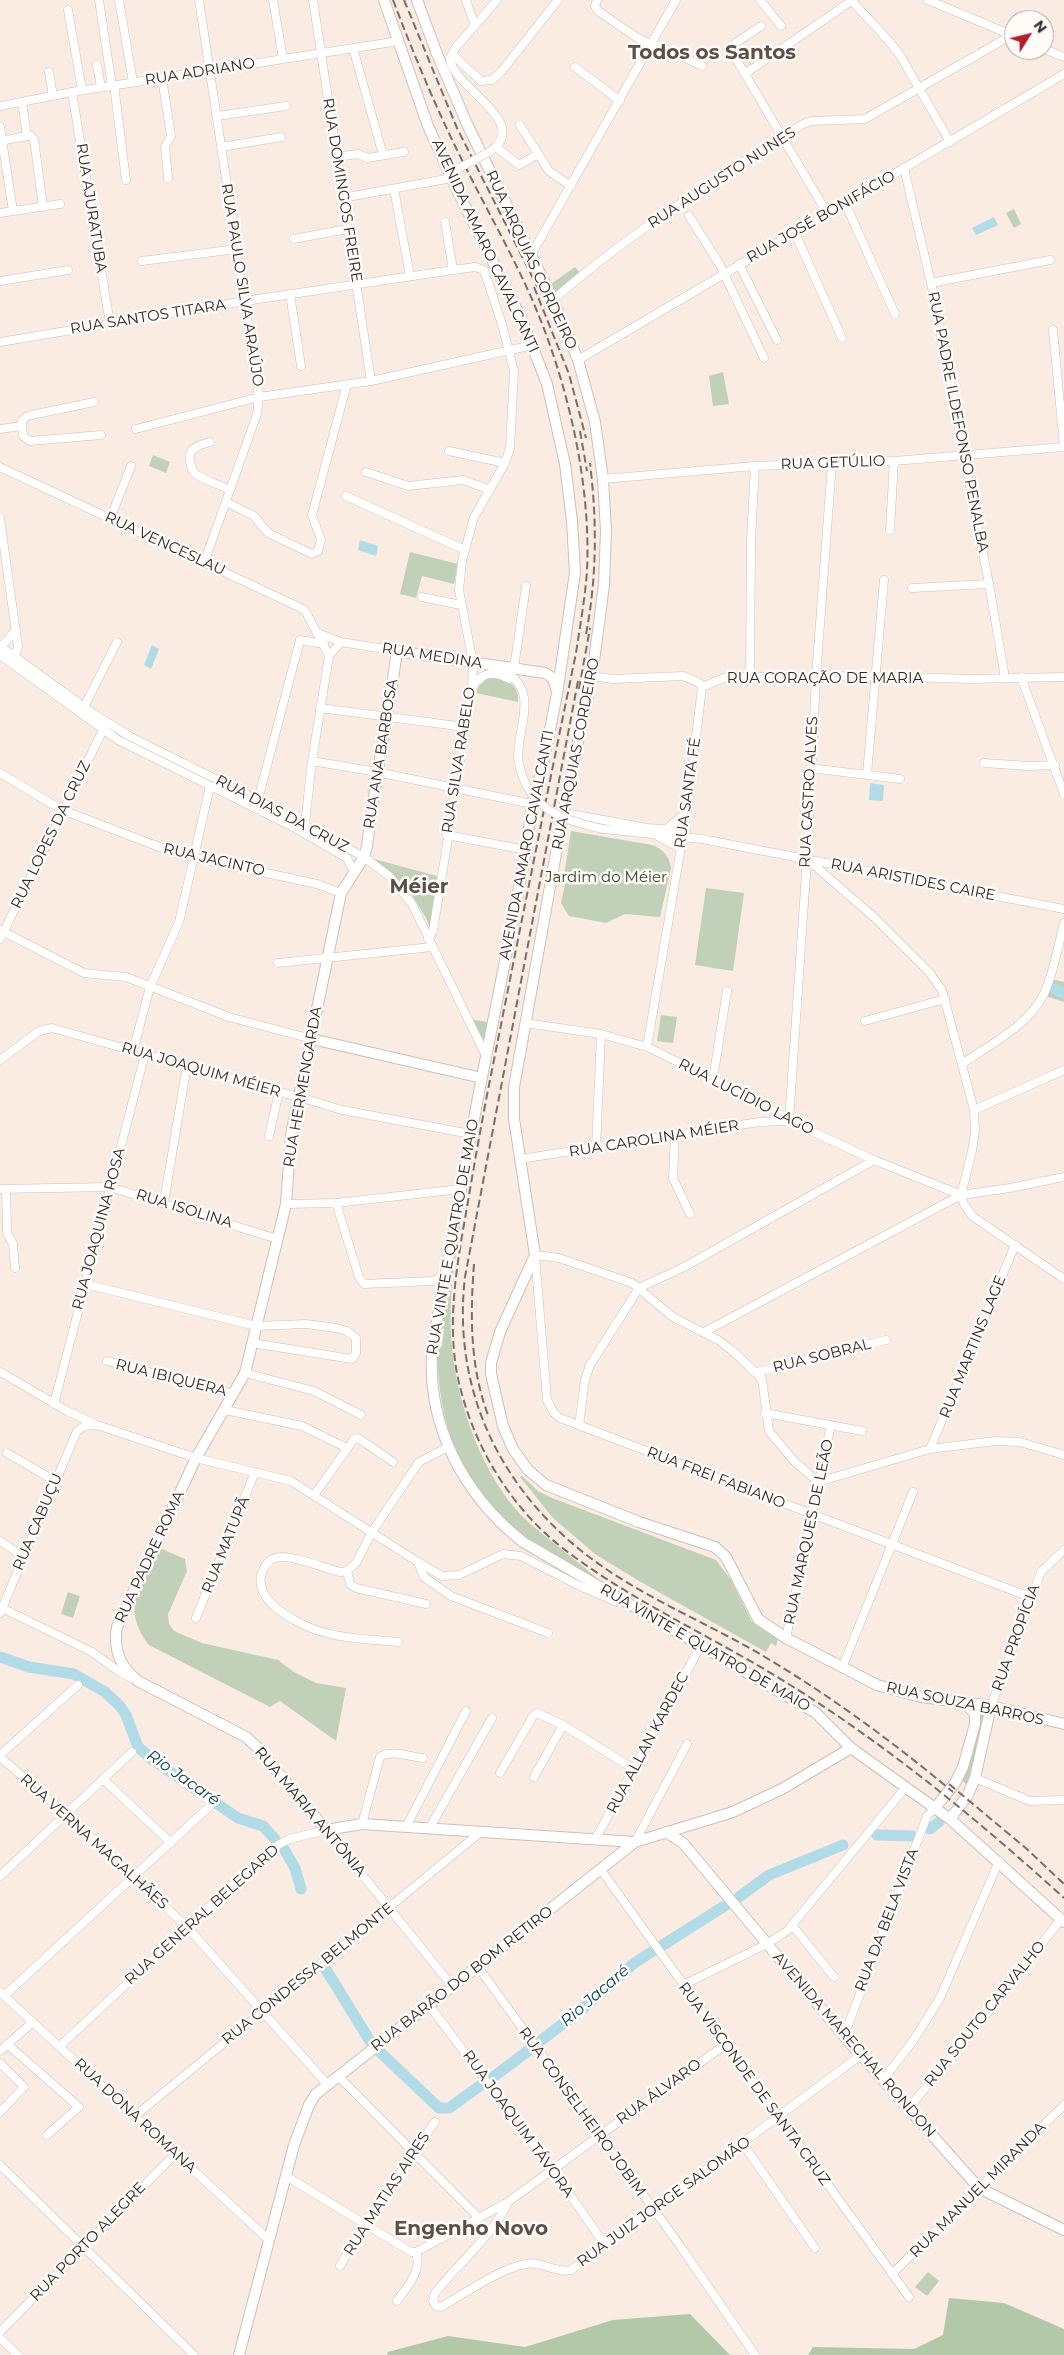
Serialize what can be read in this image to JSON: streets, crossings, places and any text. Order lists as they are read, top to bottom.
{
  "streets": {
    "main road": [
      "AVENIDA AMARO CAVALCANTI",
      "RUA ARQUIAS CORDEIRO",
      "RUA MEDINA",
      "RUA ANA BARBOSA",
      "RUA HERMENGARDA",
      "RUA VINTE E QUATRO DE MAIO",
      "RUA PADRE ROMA",
      "RUA SOUZA BARROS",
      "RUA MARIA ANTÔNIA",
      "RUA GENERAL BELEGARD",
      "RUA BARÃO DO BOM RETIRO",
      "AVENIDA MARECHAL RONDON"
    ],
    "street": [
      "RUA ADRIANO",
      "RUA AUGUSTO NUNES",
      "RUA DOMINGOS FREIRE",
      "RUA AJURATUBA",
      "RUA JOSÉ BONIFÁCIO",
      "RUA PAULO SILVA ARAÚJO",
      "RUA SANTOS TITARA",
      "RUA PADRE ILDEFONSO PENALBA",
      "RUA GETÚLIO",
      "RUA VENCESLAU",
      "RUA CORAÇÃO DE MARIA",
      "RUA SILVA RABELO",
      "RUA CASTRO ALVES",
      "RUA SANTA FÉ",
      "RUA DIAS DA CRUZ",
      "RUA LOPES DA CRUZ",
      "RUA JACINTO",
      "RUA ARISTIDES CAIRE",
      "RUA JOAQUIM MÉIER",
      "RUA LUCÍDIO LAGO",
      "RUA CAROLINA MÉIER",
      "RUA ISOLINA",
      "RUA JOAQUINA ROSA",
      "RUA MARTINS LAGE",
      "RUA SOBRAL",
      "RUA IBIQUERA",
      "RUA FREI FABIANO",
      "RUA CABUÇU",
      "RUA MARQUES DE LEÃO",
      "RUA MATUPÃ",
      "RUA PROPÍCIA",
      "RUA ALLAN KARDEC",
      "RUA VERNA MAGALHÃES",
      "RUA DA BELA VISTA",
      "RUA CONDESSA BELMONTE",
      "RUA SOUTO CARVALHO",
      "RUA VISCONDE DE SANTA CRUZ",
      "RUA ÁLVARO",
      "RUA CONSELHEIRO JOBIM",
      "RUA DONA ROMANA",
      "RUA JOAQUIM TÁVORA",
      "RUA MANUEL MIRANDA",
      "RUA MATIAS AIRES",
      "RUA JUIZ JORGE SALOMÃO",
      "RUA PORTO ALEGRE"
    ]
  },
  "crossings": [
    ["RUA ADRIANO", "RUA DOMINGOS FREIRE"],
    ["RUA ADRIANO", "RUA AJURATUBA"],
    ["RUA ADRIANO", "AVENIDA AMARO CAVALCANTI"],
    ["RUA ADRIANO", "RUA PAULO SILVA ARAÚJO"],
    ["RUA AUGUSTO NUNES", "RUA ARQUIAS CORDEIRO"],
    ["RUA DOMINGOS FREIRE", "RUA SANTOS TITARA"],
    ["RUA AJURATUBA", "RUA SANTOS TITARA"],
    ["RUA JOSÉ BONIFÁCIO", "RUA ARQUIAS CORDEIRO"],
    ["RUA JOSÉ BONIFÁCIO", "RUA PADRE ILDEFONSO PENALBA"],
    ["AVENIDA AMARO CAVALCANTI", "RUA DIAS DA CRUZ"],
    ["AVENIDA AMARO CAVALCANTI", "RUA VINTE E QUATRO DE MAIO"],
    ["RUA ARQUIAS CORDEIRO", "RUA GETÚLIO"],
    ["RUA ARQUIAS CORDEIRO", "RUA ARISTIDES CAIRE"],
    ["RUA ARQUIAS CORDEIRO", "RUA LUCÍDIO LAGO"],
    ["RUA ARQUIAS CORDEIRO", "RUA CAROLINA MÉIER"],
    ["RUA ARQUIAS CORDEIRO", "RUA FREI FABIANO"],
    ["RUA PAULO SILVA ARAÚJO", "RUA SANTOS TITARA"],
    ["RUA PAULO SILVA ARAÚJO", "RUA VENCESLAU"],
    ["RUA SANTOS TITARA", "RUA SILVA RABELO"],
    ["RUA PADRE ILDEFONSO PENALBA", "RUA GETÚLIO"],
    ["RUA PADRE ILDEFONSO PENALBA", "RUA CORAÇÃO DE MARIA"],
    ["RUA GETÚLIO", "RUA CASTRO ALVES"],
    ["RUA VENCESLAU", "RUA MEDINA"],
    ["RUA MEDINA", "RUA ANA BARBOSA"],
    ["RUA MEDINA", "RUA SILVA RABELO"],
    ["RUA CORAÇÃO DE MARIA", "RUA CASTRO ALVES"],
    ["RUA CORAÇÃO DE MARIA", "RUA SANTA FÉ"],
    ["RUA ANA BARBOSA", "RUA DIAS DA CRUZ"],
    ["RUA ANA BARBOSA", "RUA HERMENGARDA"],
    ["RUA SILVA RABELO", "RUA DIAS DA CRUZ"],
    ["RUA CASTRO ALVES", "RUA ARISTIDES CAIRE"],
    ["RUA CASTRO ALVES", "RUA LUCÍDIO LAGO"],
    ["RUA CASTRO ALVES", "RUA CAROLINA MÉIER"],
    ["RUA SANTA FÉ", "RUA ARISTIDES CAIRE"],
    ["RUA SANTA FÉ", "RUA LUCÍDIO LAGO"],
    ["RUA DIAS DA CRUZ", "RUA LOPES DA CRUZ"],
    ["RUA DIAS DA CRUZ", "RUA HERMENGARDA"],
    ["RUA DIAS DA CRUZ", "RUA VINTE E QUATRO DE MAIO"],
    ["RUA LOPES DA CRUZ", "RUA JACINTO"],
    ["RUA JACINTO", "RUA HERMENGARDA"],
    ["RUA JOAQUIM MÉIER", "RUA JOAQUINA ROSA"],
    ["RUA JOAQUIM MÉIER", "RUA VINTE E QUATRO DE MAIO"],
    ["RUA HERMENGARDA", "RUA ISOLINA"],
    ["RUA HERMENGARDA", "RUA IBIQUERA"],
    ["RUA HERMENGARDA", "RUA PADRE ROMA"],
    ["RUA LUCÍDIO LAGO", "RUA CAROLINA MÉIER"],
    ["RUA ISOLINA", "RUA JOAQUINA ROSA"],
    ["RUA VINTE E QUATRO DE MAIO", "RUA ALLAN KARDEC"],
    ["RUA VINTE E QUATRO DE MAIO", "RUA DA BELA VISTA"],
    ["RUA VINTE E QUATRO DE MAIO", "RUA BARÃO DO BOM RETIRO"],
    ["RUA VINTE E QUATRO DE MAIO", "RUA SOUTO CARVALHO"],
    ["RUA FREI FABIANO", "RUA MARQUES DE LEÃO"],
    ["RUA FREI FABIANO", "RUA PROPÍCIA"],
    ["RUA CABUÇU", "RUA MARIA ANTÔNIA"],
    ["RUA MARQUES DE LEÃO", "RUA SOUZA BARROS"],
    ["RUA PADRE ROMA", "RUA MARIA ANTÔNIA"],
    ["RUA PROPÍCIA", "RUA SOUZA BARROS"],
    ["RUA ALLAN KARDEC", "RUA GENERAL BELEGARD"],
    ["RUA MARIA ANTÔNIA", "RUA GENERAL BELEGARD"],
    ["RUA MARIA ANTÔNIA", "RUA CONDESSA BELMONTE"],
    ["RUA MARIA ANTÔNIA", "RUA BARÃO DO BOM RETIRO"],
    ["RUA VERNA MAGALHÃES", "RUA GENERAL BELEGARD"],
    ["RUA VERNA MAGALHÃES", "RUA CONDESSA BELMONTE"],
    ["RUA VERNA MAGALHÃES", "RUA BARÃO DO BOM RETIRO"],
    ["RUA GENERAL BELEGARD", "RUA CONDESSA BELMONTE"],
    ["RUA GENERAL BELEGARD", "RUA BARÃO DO BOM RETIRO"],
    ["RUA GENERAL BELEGARD", "RUA DONA ROMANA"],
    ["RUA DA BELA VISTA", "AVENIDA MARECHAL RONDON"],
    ["RUA CONDESSA BELMONTE", "RUA DONA ROMANA"],
    ["RUA BARÃO DO BOM RETIRO", "AVENIDA MARECHAL RONDON"],
    ["RUA BARÃO DO BOM RETIRO", "RUA VISCONDE DE SANTA CRUZ"],
    ["RUA BARÃO DO BOM RETIRO", "RUA CONSELHEIRO JOBIM"],
    ["RUA BARÃO DO BOM RETIRO", "RUA DONA ROMANA"],
    ["RUA BARÃO DO BOM RETIRO", "RUA JOAQUIM TÁVORA"],
    ["RUA SOUTO CARVALHO", "AVENIDA MARECHAL RONDON"],
    ["AVENIDA MARECHAL RONDON", "RUA MANUEL MIRANDA"],
    ["AVENIDA MARECHAL RONDON", "RUA JUIZ JORGE SALOMÃO"],
    ["RUA VISCONDE DE SANTA CRUZ", "RUA ÁLVARO"],
    ["RUA VISCONDE DE SANTA CRUZ", "RUA MANUEL MIRANDA"],
    ["RUA VISCONDE DE SANTA CRUZ", "RUA JUIZ JORGE SALOMÃO"],
    ["RUA ÁLVARO", "RUA CONSELHEIRO JOBIM"],
    ["RUA ÁLVARO", "RUA JOAQUIM TÁVORA"],
    ["RUA ÁLVARO", "RUA JUIZ JORGE SALOMÃO"],
    ["RUA CONSELHEIRO JOBIM", "RUA JUIZ JORGE SALOMÃO"],
    ["RUA DONA ROMANA", "RUA PORTO ALEGRE"],
    ["RUA JOAQUIM TÁVORA", "RUA JUIZ JORGE SALOMÃO"]
  ],
  "districts": ["Todos os Santos", "Méier", "Engenho Novo"],
  "water": ["Rio Jacaré"],
  "parks": ["Jardim do Méier"],
  "north": "top right"
}
